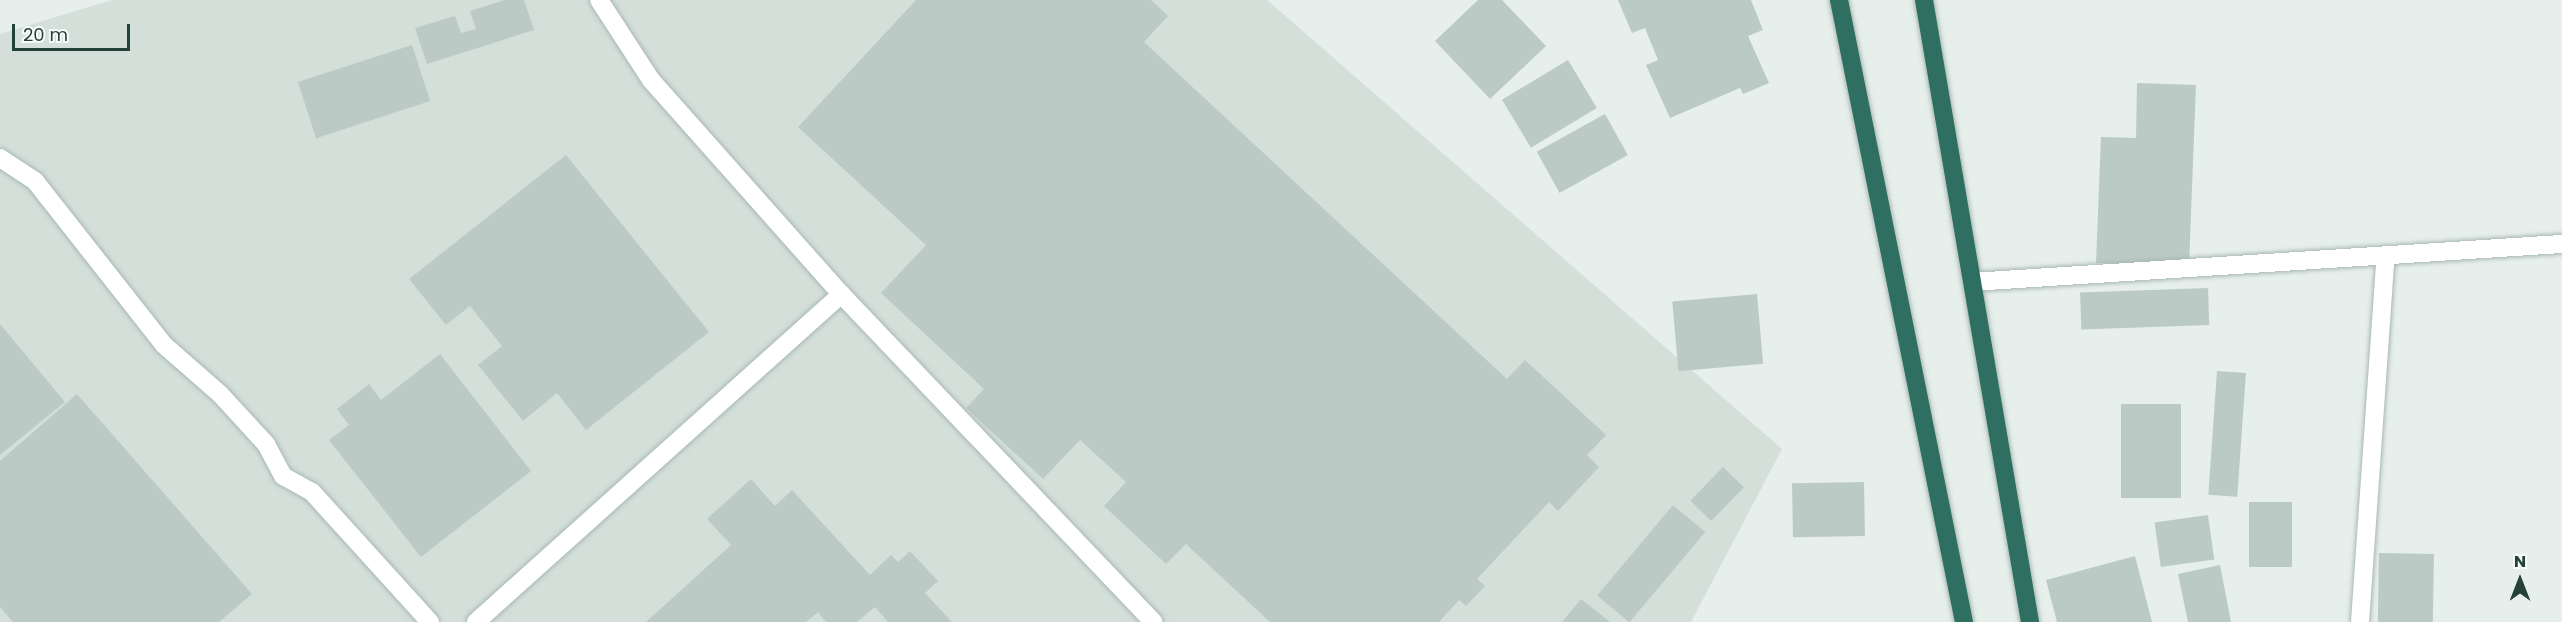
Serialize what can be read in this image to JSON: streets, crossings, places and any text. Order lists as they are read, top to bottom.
{
  "scale_bar": "20 m",
  "north": "top"
}
